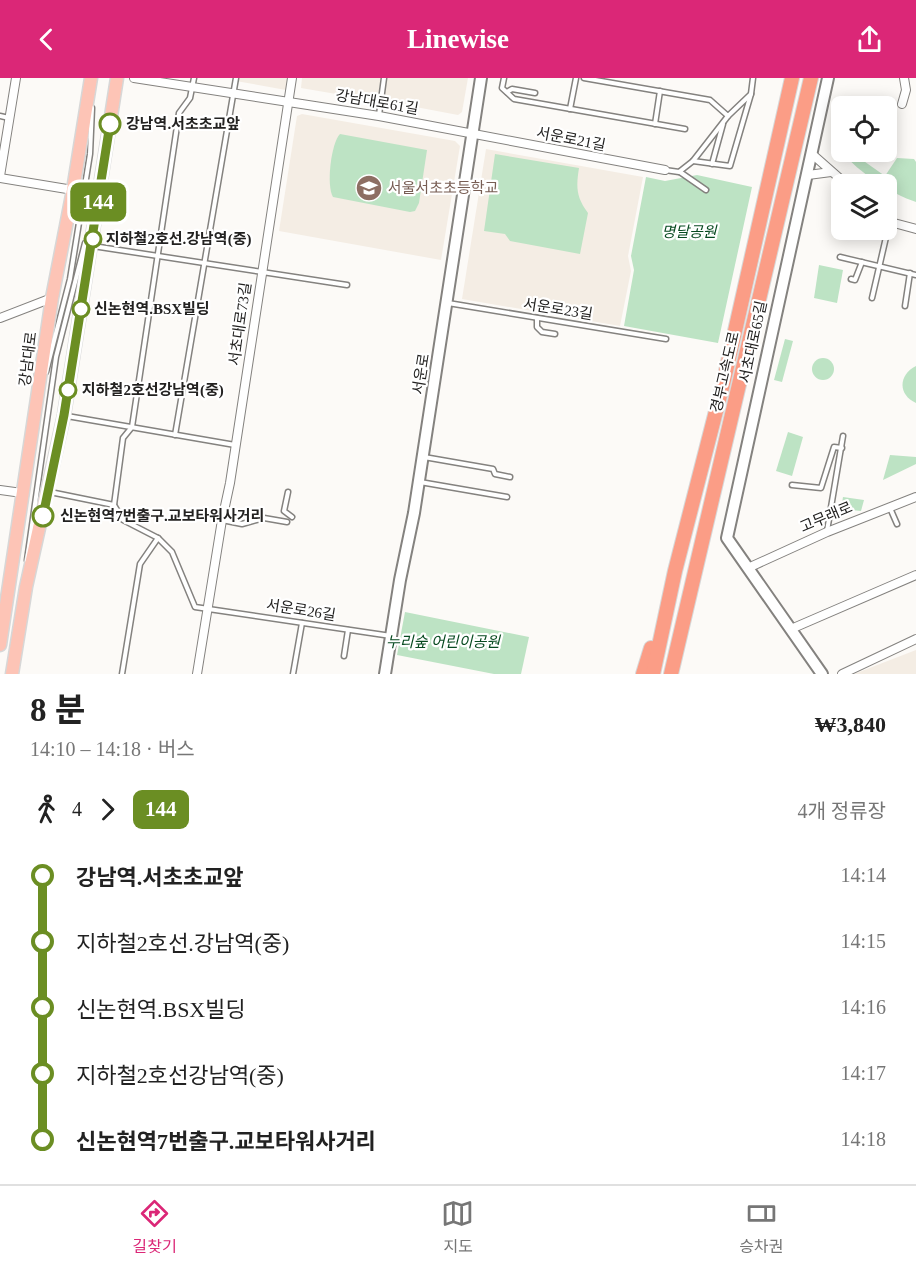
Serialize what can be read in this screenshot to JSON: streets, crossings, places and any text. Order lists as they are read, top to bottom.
{
  "streets": {
    "highway": ["경부고속도로"],
    "main road": ["강남대로"],
    "street": [
      "강남대로61길",
      "서운로21길",
      "서초대로73길",
      "서초대로65길",
      "서운로",
      "고무래로"
    ],
    "lane": ["서운로23길", "서운로26길"]
  },
  "crossings": [
    ["강남대로61길", "서운로21길"],
    ["강남대로61길", "서초대로73길"],
    ["강남대로61길", "서운로"],
    ["서운로21길", "서운로"],
    ["서운로23길", "서운로"],
    ["서초대로73길", "서운로26길"],
    ["서초대로65길", "고무래로"],
    ["서운로", "서운로26길"]
  ],
  "parks": ["명달공원", "누리숲 어린이공원"],
  "places": {
    "other": [
      "강남역.서초초교앞",
      "지하철2호선.강남역(중)",
      "신논현역.BSX빌딩",
      "지하철2호선강남역(중)",
      "신논현역7번출구.교보타워사거리"
    ],
    "school or university": ["서울서초초등학교"]
  },
  "lines": ["bus line 144"],
  "page": {
    "header": "Linewise",
    "on_map": "144",
    "heading": ["8 분", "14:10 – 14:18 · 버스", "₩3,840"],
    "legs": ["4", "144", "4개 정류장"],
    "list": [
      {
        "name": "강남역.서초초교앞",
        "value": "14:14"
      },
      {
        "name": "지하철2호선.강남역(중)",
        "value": "14:15"
      },
      {
        "name": "신논현역.BSX빌딩",
        "value": "14:16"
      },
      {
        "name": "지하철2호선강남역(중)",
        "value": "14:17"
      },
      {
        "name": "신논현역7번출구.교보타워사거리",
        "value": "14:18"
      }
    ],
    "tabs": ["길찾기", "지도", "승차권"]
  }
}
